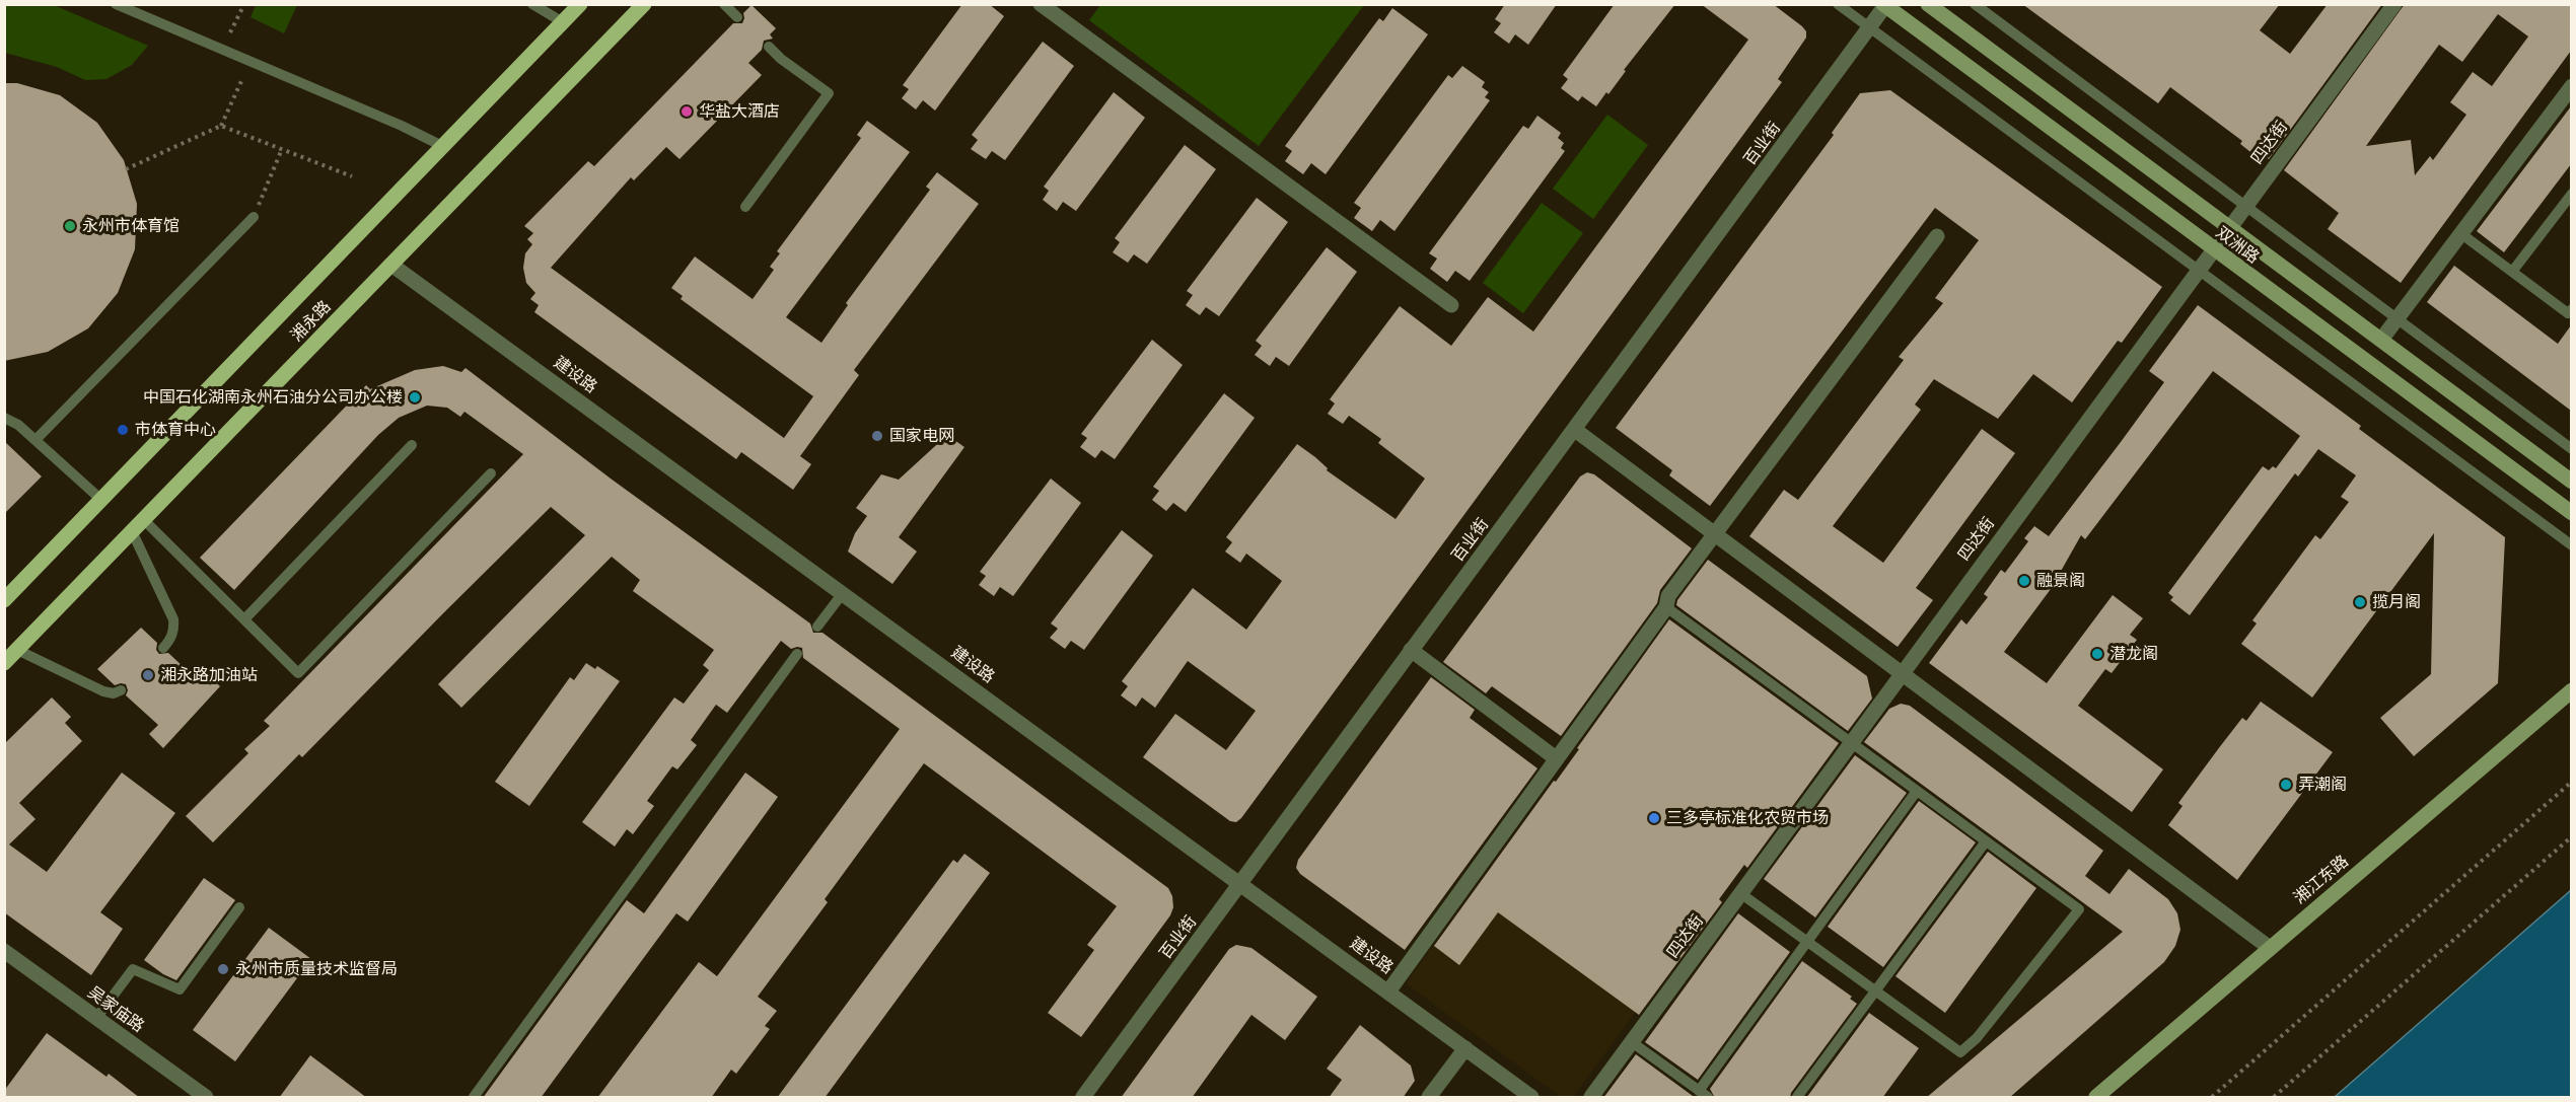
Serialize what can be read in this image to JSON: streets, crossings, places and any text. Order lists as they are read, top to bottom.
{
  "streets": {
    "main road": ["双洲路", "湘永路", "湘江东路"],
    "street": [
      "四达街",
      "百业街",
      "建设路",
      "吴家庙路"
    ]
  },
  "crossings": [
    ["四达街", "双洲路"],
    ["百业街", "双洲路"],
    ["百业街", "建设路"],
    ["湘永路", "建设路"]
  ],
  "places": [
    "华盐大酒店",
    "永州市体育馆",
    "中国石化湖南永州石油分公司办公楼",
    "市体育中心",
    "国家电网",
    "融景阁",
    "揽月阁",
    "潜龙阁",
    "湘永路加油站",
    "弄潮阁",
    "三多亭标准化农贸市场",
    "永州市质量技术监督局"
  ]
}
